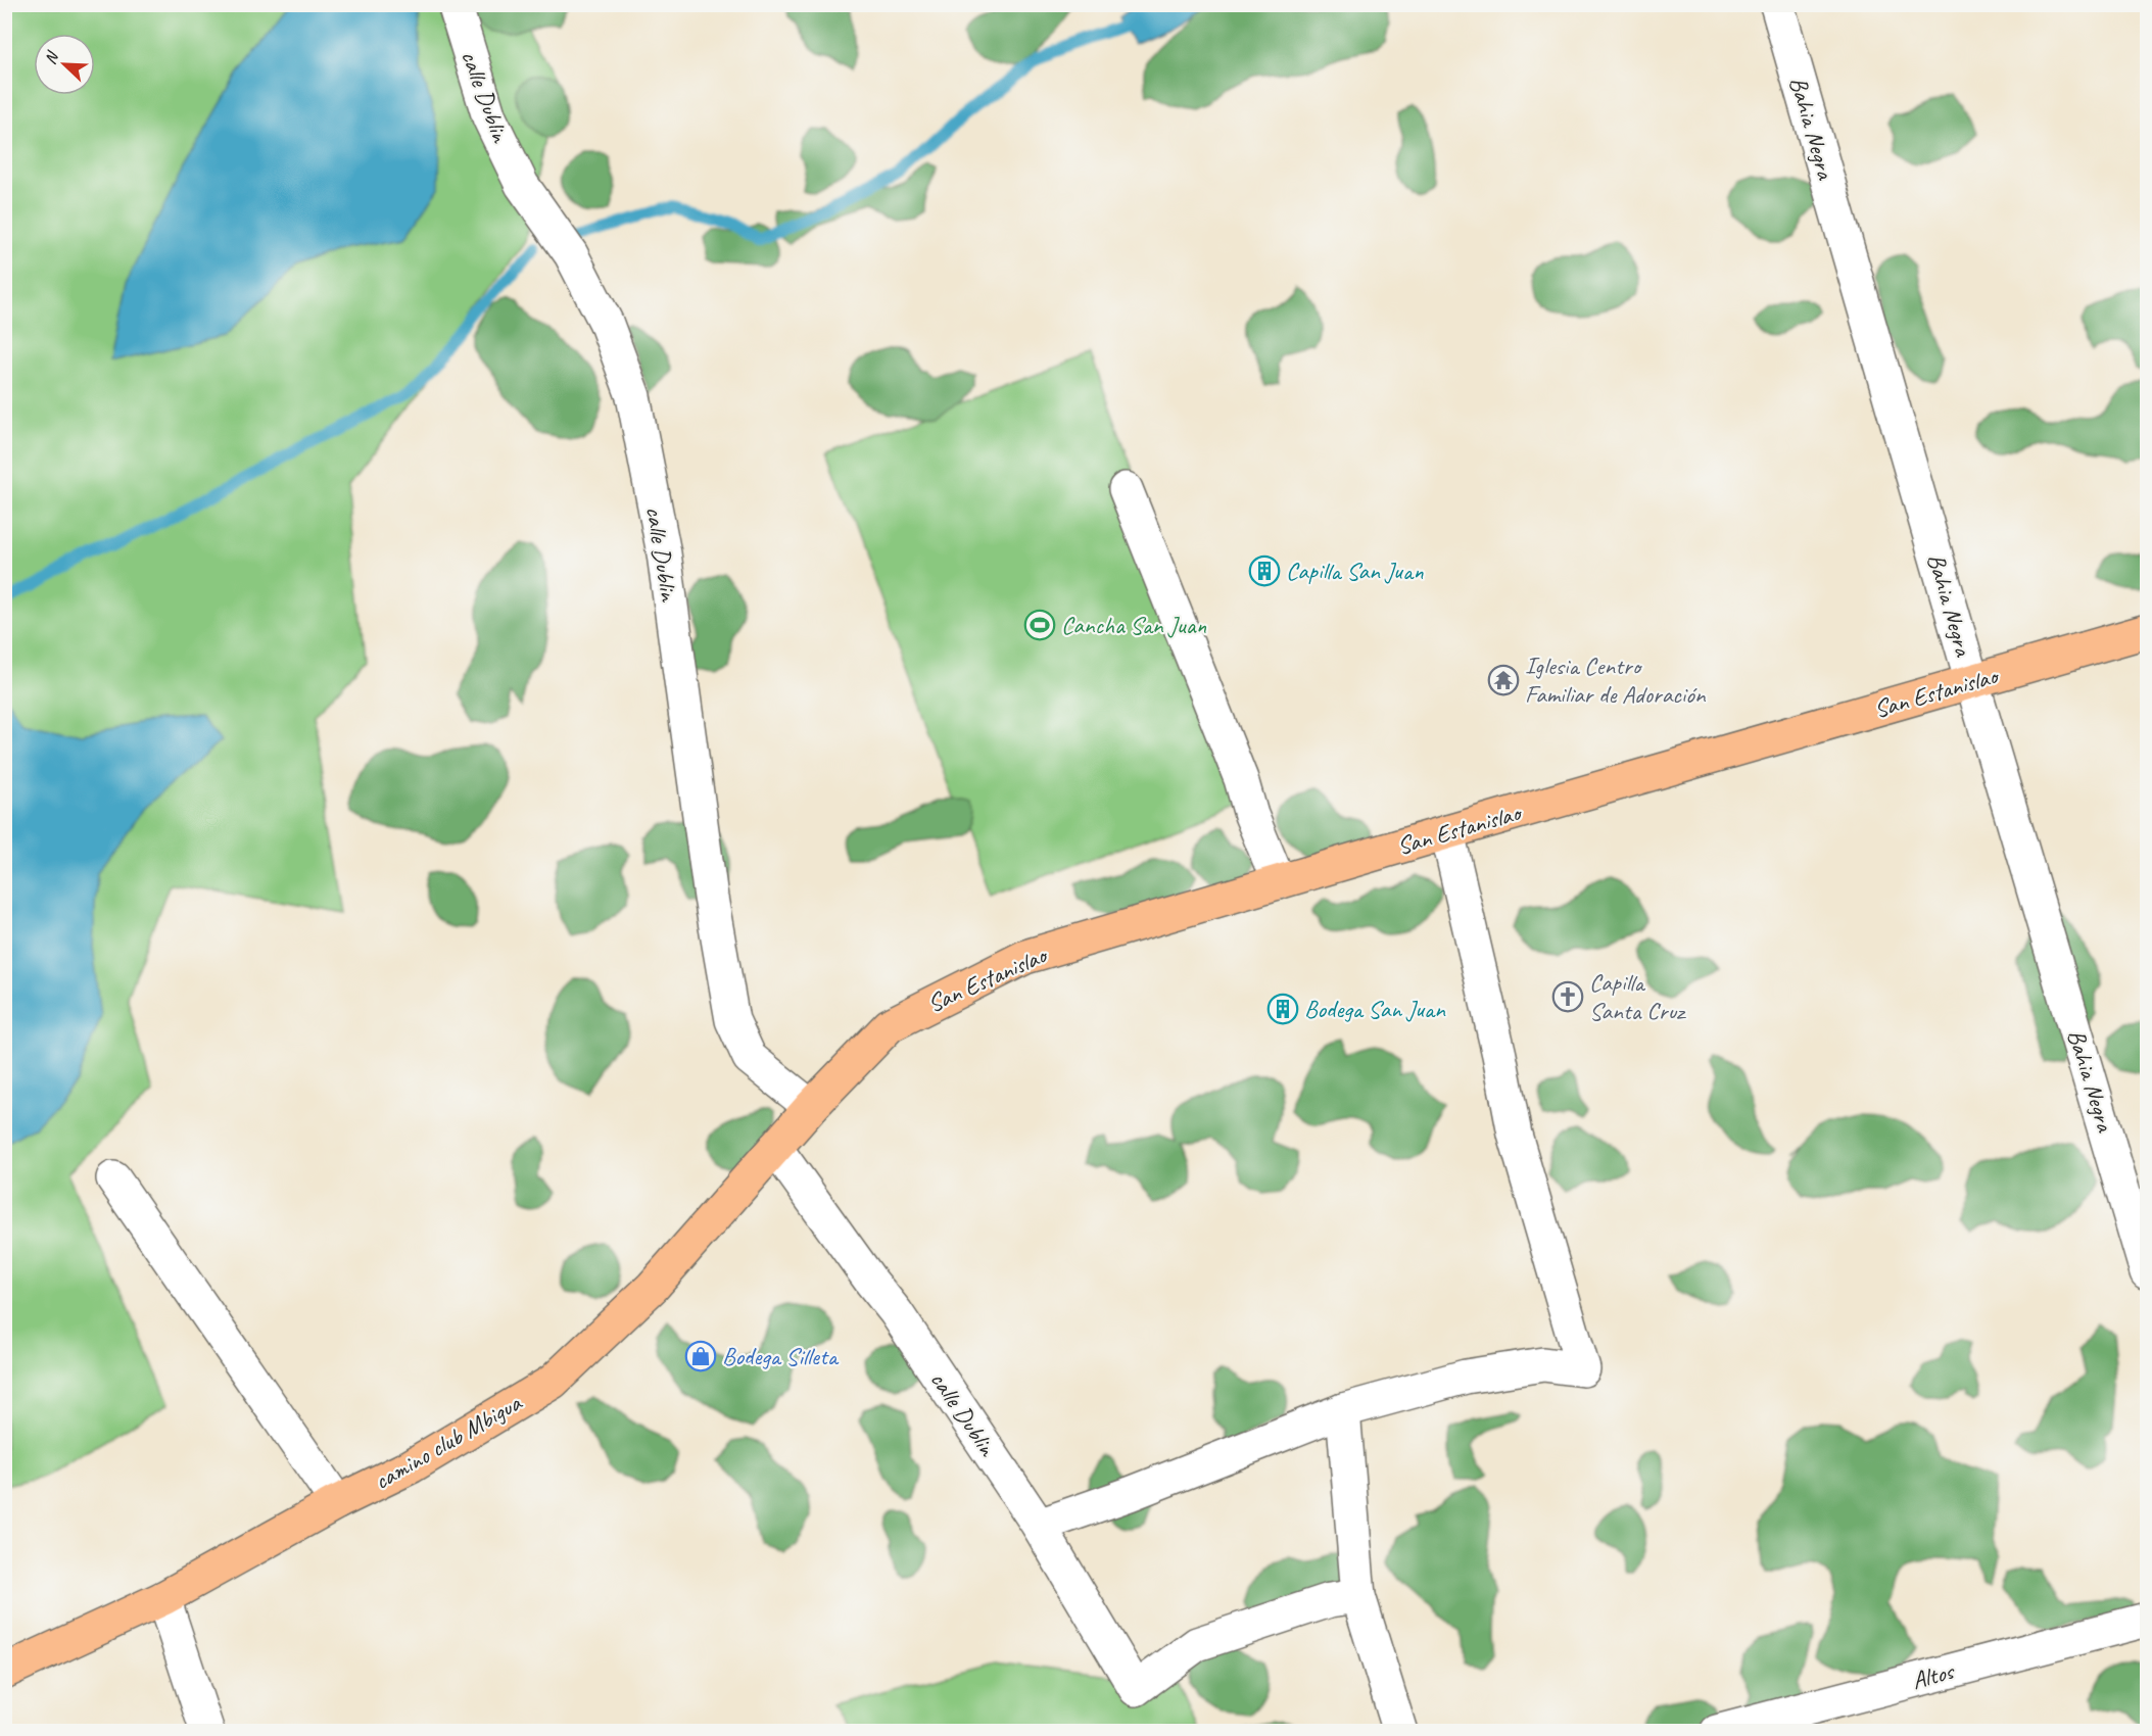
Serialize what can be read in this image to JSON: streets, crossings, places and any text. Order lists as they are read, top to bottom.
{
  "streets": {
    "main road": ["San Estanislao", "camino club Mbigua"],
    "street": ["calle Dublin", "Bahia Negra", "Altos"]
  },
  "crossings": [
    ["calle Dublin", "San Estanislao"],
    ["calle Dublin", "camino club Mbigua"],
    ["Bahia Negra", "San Estanislao"],
    ["San Estanislao", "camino club Mbigua"]
  ],
  "places": {
    "building": ["Capilla San Juan", "Bodega San Juan"],
    "sports": ["Cancha San Juan"],
    "temple": ["Iglesia Centro Familiar de Adoración"],
    "church": ["Capilla Santa Cruz"],
    "shop": ["Bodega Silleta"]
  },
  "north": "top left"
}
